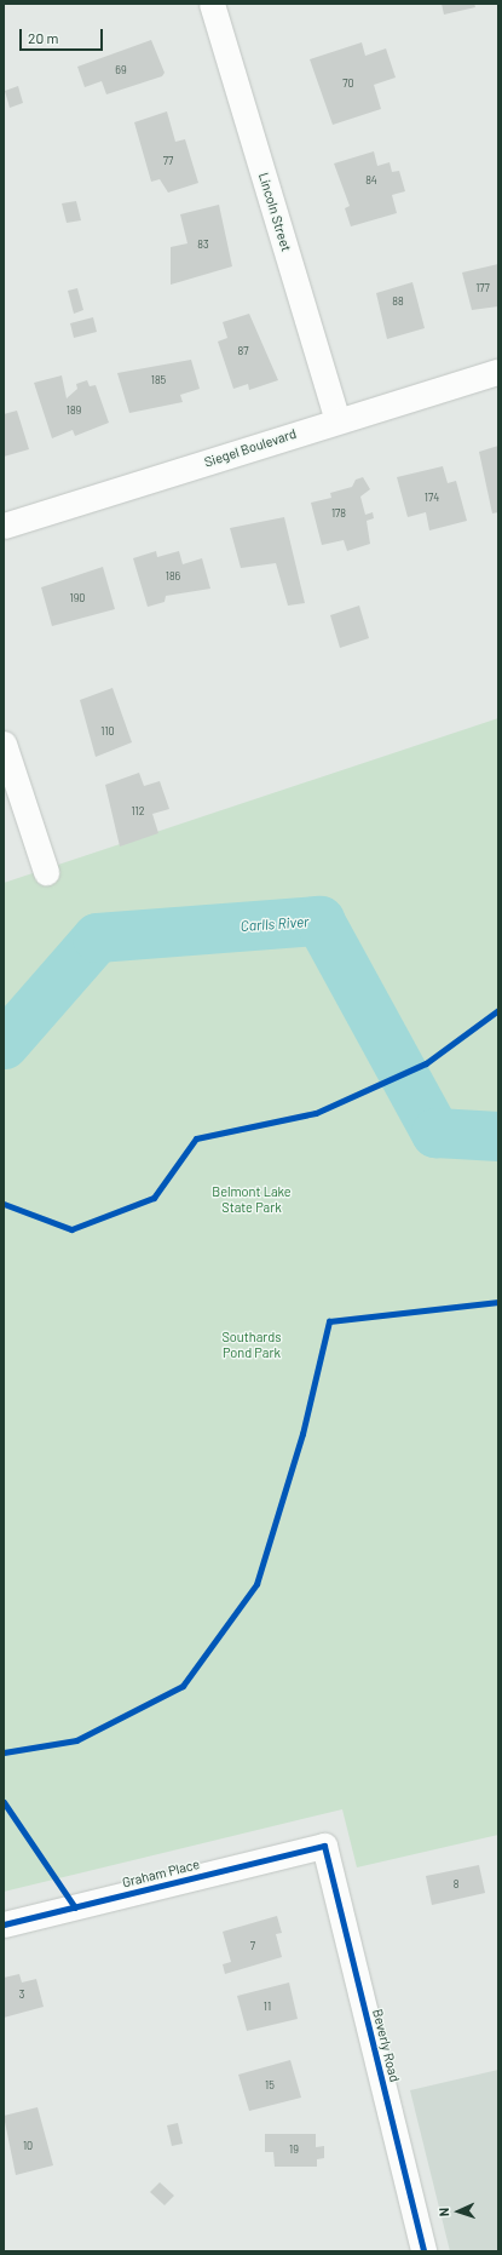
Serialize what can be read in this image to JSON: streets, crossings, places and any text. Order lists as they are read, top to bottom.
{
  "streets": {
    "street": [
      "Lincoln Street",
      "Siegel Boulevard",
      "Graham Place",
      "Beverly Road"
    ]
  },
  "crossings": [
    ["Lincoln Street", "Siegel Boulevard"],
    ["Graham Place", "Beverly Road"]
  ],
  "water": ["Carlls River"],
  "parks": ["Belmont Lake State Park", "Southards Pond Park"],
  "house_numbers": [
    "69",
    "70",
    "77",
    "84",
    "83",
    "177",
    "88",
    "87",
    "185",
    "189",
    "174",
    "178",
    "186",
    "190",
    "110",
    "112",
    "8",
    "7",
    "3",
    "11",
    "15",
    "10",
    "19"
  ],
  "scale_bar": "20 m",
  "north": "left"
}
